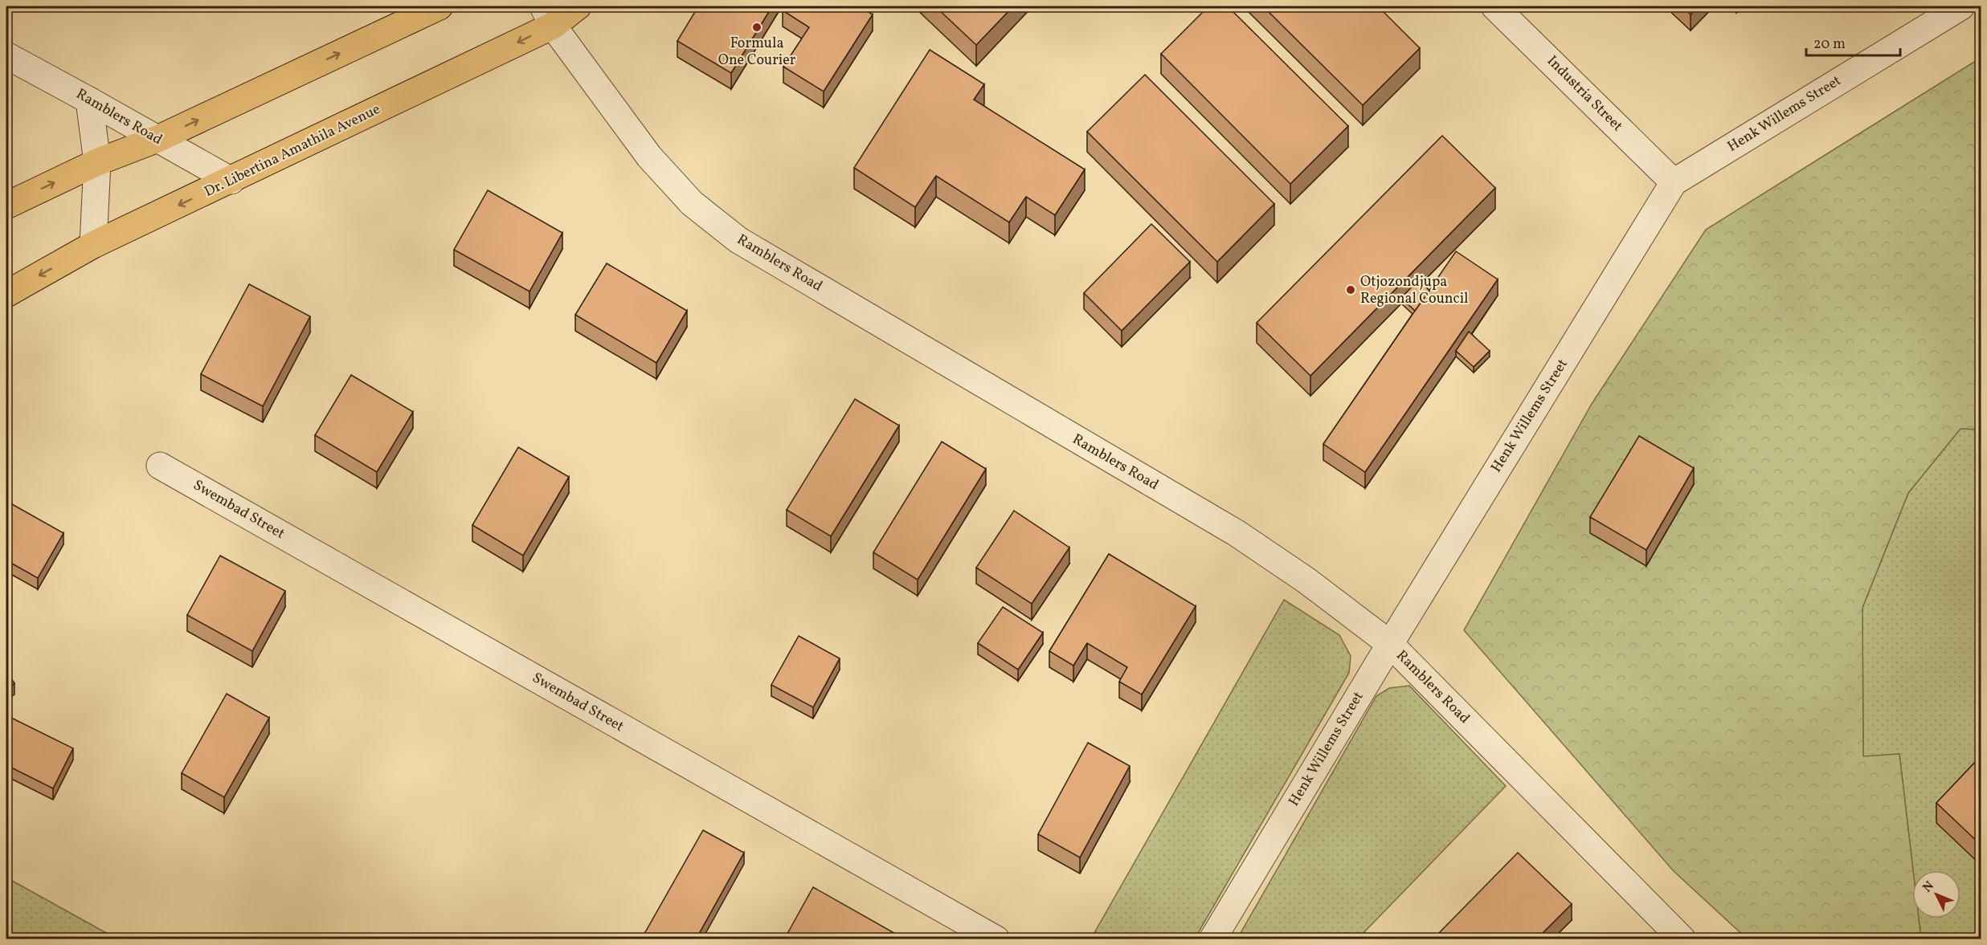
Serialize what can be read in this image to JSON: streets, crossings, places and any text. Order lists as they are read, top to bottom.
{
  "streets": {
    "main road": ["Dr. Libertina Amathila Avenue"],
    "street": [
      "Industria Street",
      "Henk Willems Street",
      "Ramblers Road",
      "Swembad Street"
    ]
  },
  "crossings": [
    ["Industria Street", "Henk Willems Street"],
    ["Henk Willems Street", "Ramblers Road"],
    ["Ramblers Road", "Dr. Libertina Amathila Avenue"]
  ],
  "places": ["Formula One Courier", "Otjozondjupa Regional Council"],
  "scale_bar": "20 m",
  "north": "top left"
}
